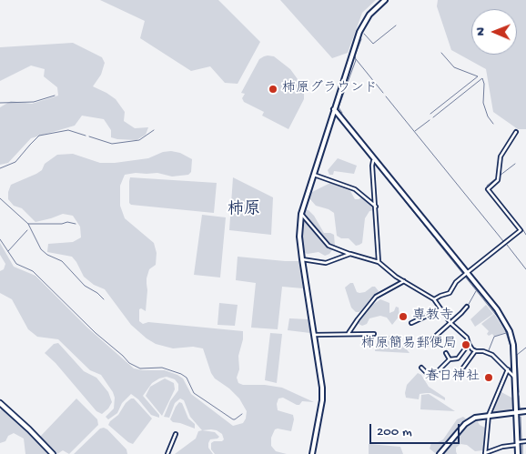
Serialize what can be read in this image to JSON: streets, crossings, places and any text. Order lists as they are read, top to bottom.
{
  "districts": ["柿原"],
  "places": [
    "柿原グラウンド",
    "専教寺",
    "柿原簡易郵便局",
    "春日神社"
  ],
  "scale_bar": "200 m",
  "north": "left"
}
